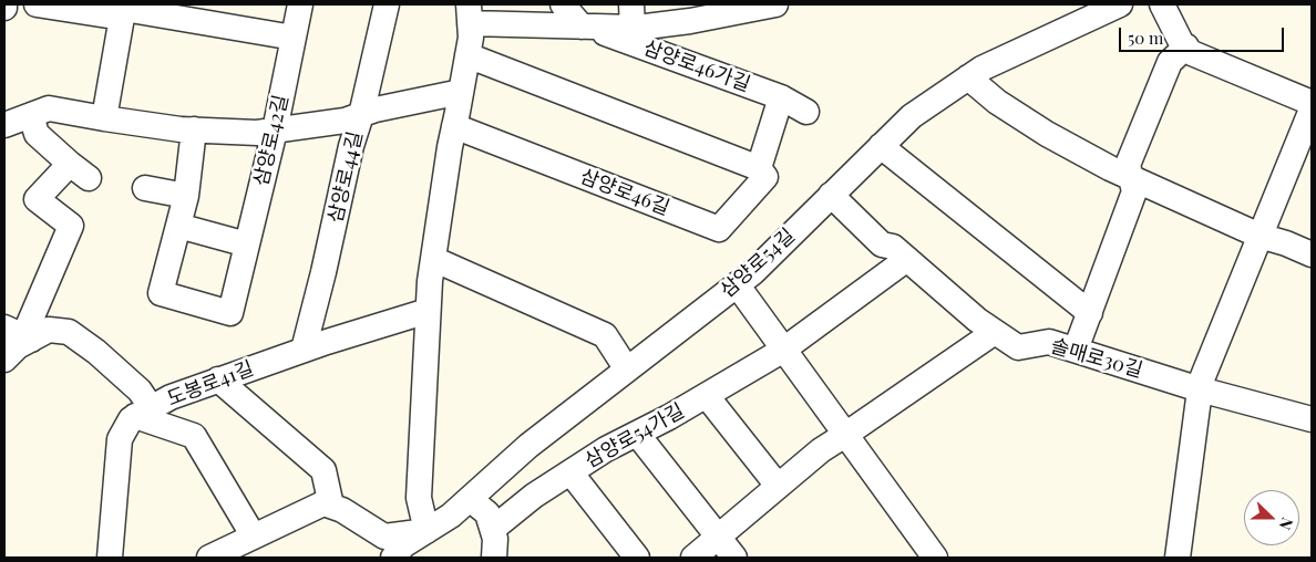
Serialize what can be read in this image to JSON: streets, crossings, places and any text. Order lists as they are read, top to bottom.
{
  "streets": {
    "street": [
      "삼양로46가길",
      "삼양로42길",
      "삼양로44길",
      "삼양로46길",
      "삼양로54길",
      "솔매로30길",
      "도봉로41길",
      "삼양로54가길"
    ]
  },
  "crossings": [
    ["삼양로46가길", "삼양로46길"],
    ["삼양로44길", "도봉로41길"],
    ["삼양로54길", "솔매로30길"]
  ],
  "scale_bar": "50 m",
  "north": "right"
}
